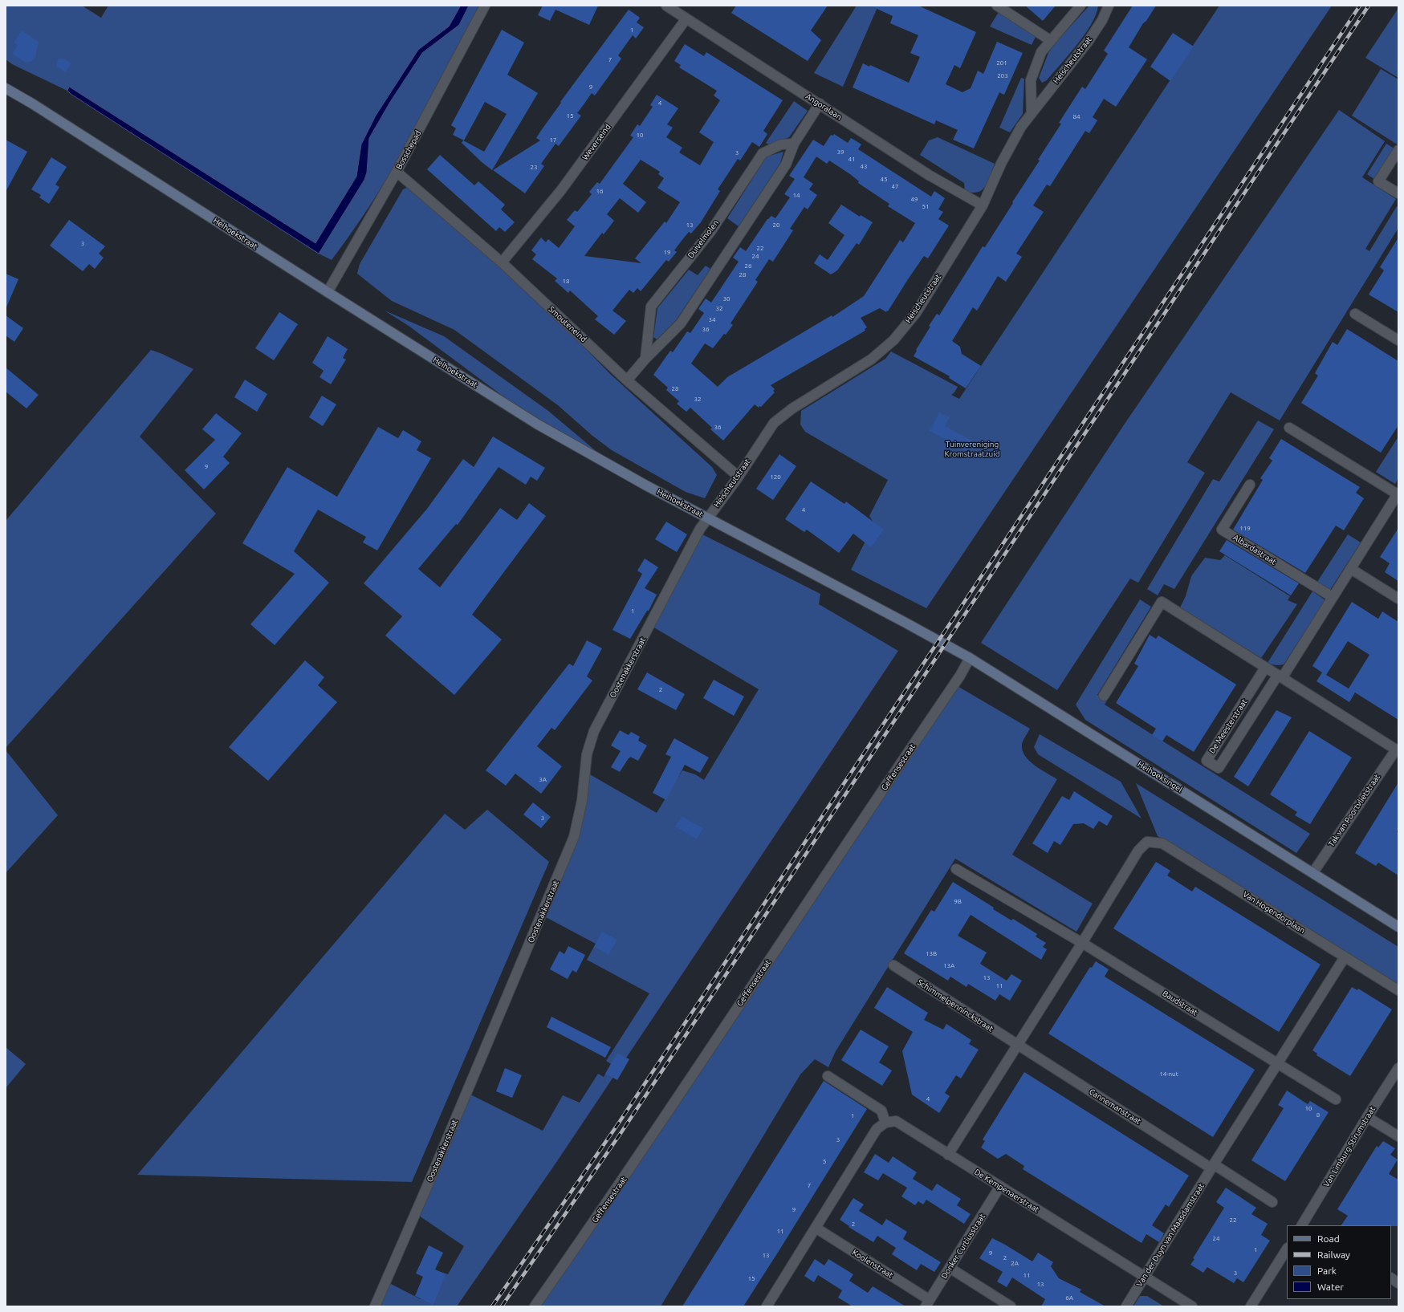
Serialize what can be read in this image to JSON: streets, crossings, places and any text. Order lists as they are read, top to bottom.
{
  "streets": {
    "street": [
      "Heischeutstraat",
      "Angoralaan",
      "Weverseind",
      "Bosschepad",
      "Heihoekstraat",
      "Duivelmolen",
      "Smouteneind",
      "Albardastraat",
      "Oostenakkerstraat",
      "De Meesterstraat",
      "Geffensestraat",
      "Heihoeksingel",
      "Tak van Poortvlietstraat",
      "Van Hogendorplaan",
      "Baudstraat",
      "Schimmelpenninckstraat",
      "Cannemanstraat",
      "Van Limburg Stirumstraat",
      "De Kempenaerstraat",
      "Van der Duyn van Maasdamstraat",
      "Donker Curtiusstraat",
      "Koolenstraat"
    ]
  },
  "crossings": [
    ["Heischeutstraat", "Angoralaan"],
    ["Heischeutstraat", "Heihoekstraat"],
    ["Heischeutstraat", "Smouteneind"],
    ["Heischeutstraat", "Oostenakkerstraat"],
    ["Angoralaan", "Weverseind"],
    ["Weverseind", "Smouteneind"],
    ["Bosschepad", "Heihoekstraat"],
    ["Bosschepad", "Smouteneind"],
    ["Heihoekstraat", "Oostenakkerstraat"],
    ["Heihoekstraat", "Heihoeksingel"],
    ["Geffensestraat", "Heihoeksingel"],
    ["Heihoeksingel", "Tak van Poortvlietstraat"],
    ["Van Hogendorplaan", "Baudstraat"],
    ["Van Hogendorplaan", "Van der Duyn van Maasdamstraat"],
    ["Baudstraat", "Van der Duyn van Maasdamstraat"],
    ["Schimmelpenninckstraat", "Cannemanstraat"],
    ["Cannemanstraat", "Van der Duyn van Maasdamstraat"],
    ["De Kempenaerstraat", "Van der Duyn van Maasdamstraat"],
    ["De Kempenaerstraat", "Donker Curtiusstraat"],
    ["Donker Curtiusstraat", "Koolenstraat"]
  ],
  "parks": ["Tuinvereniging Kromstraatzuid"],
  "house_numbers": [
    "1",
    "7",
    "201",
    "203",
    "9",
    "4",
    "15",
    "84",
    "10",
    "17",
    "39",
    "3",
    "41",
    "43",
    "23",
    "45",
    "47",
    "16",
    "14",
    "49",
    "51",
    "13",
    "20",
    "3",
    "22",
    "19",
    "24",
    "26",
    "28",
    "18",
    "30",
    "32",
    "34",
    "36",
    "28",
    "32",
    "36",
    "9",
    "120",
    "4",
    "119",
    "1",
    "2",
    "3A",
    "3",
    "9B",
    "13B",
    "13A",
    "13",
    "11",
    "14-nut",
    "4",
    "10",
    "8",
    "1",
    "3",
    "5",
    "7",
    "9",
    "22",
    "2",
    "11",
    "24",
    "1",
    "9",
    "13",
    "2",
    "2A",
    "3",
    "11",
    "15",
    "13",
    "6A"
  ],
  "legend": [
    "Road",
    "Railway",
    "Park",
    "Water"
  ]
}
